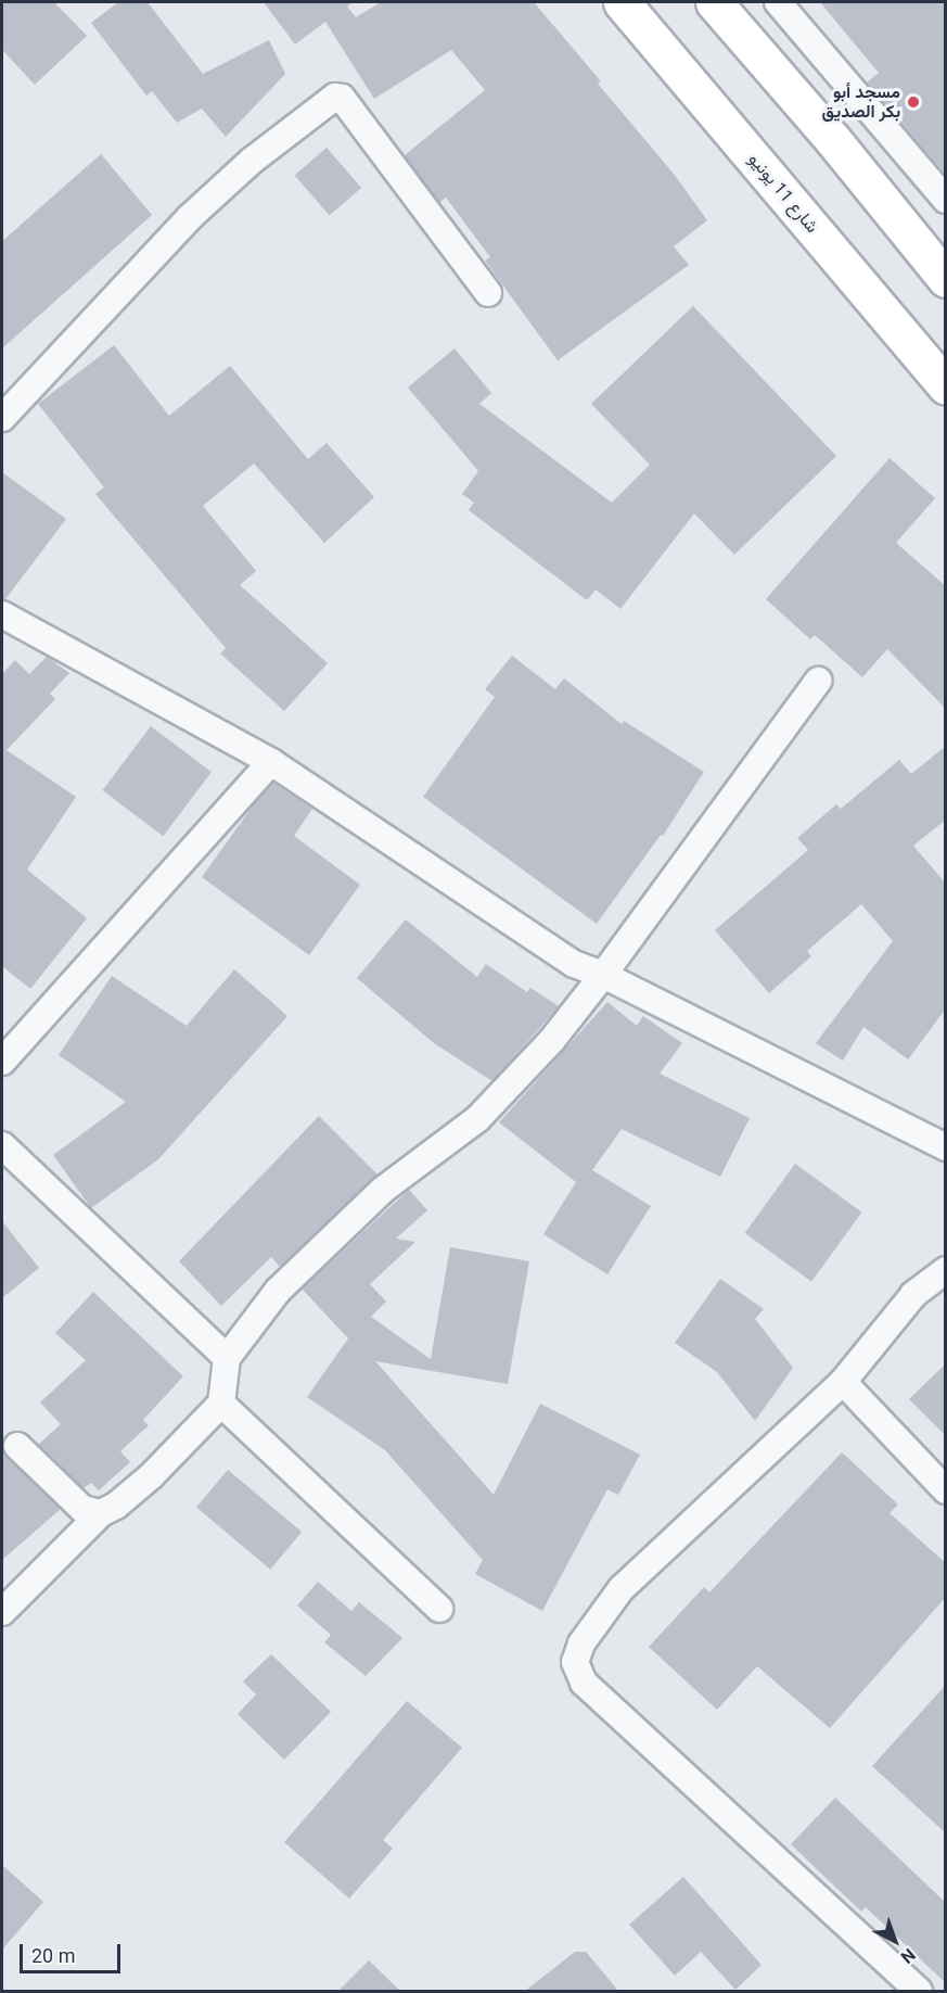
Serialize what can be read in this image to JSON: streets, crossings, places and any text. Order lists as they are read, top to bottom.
{
  "streets": {
    "highway": ["شارع 11 يونيو"]
  },
  "places": ["مسجد أبو بكر الصديق"],
  "scale_bar": "20 m",
  "north": "bottom right"
}
